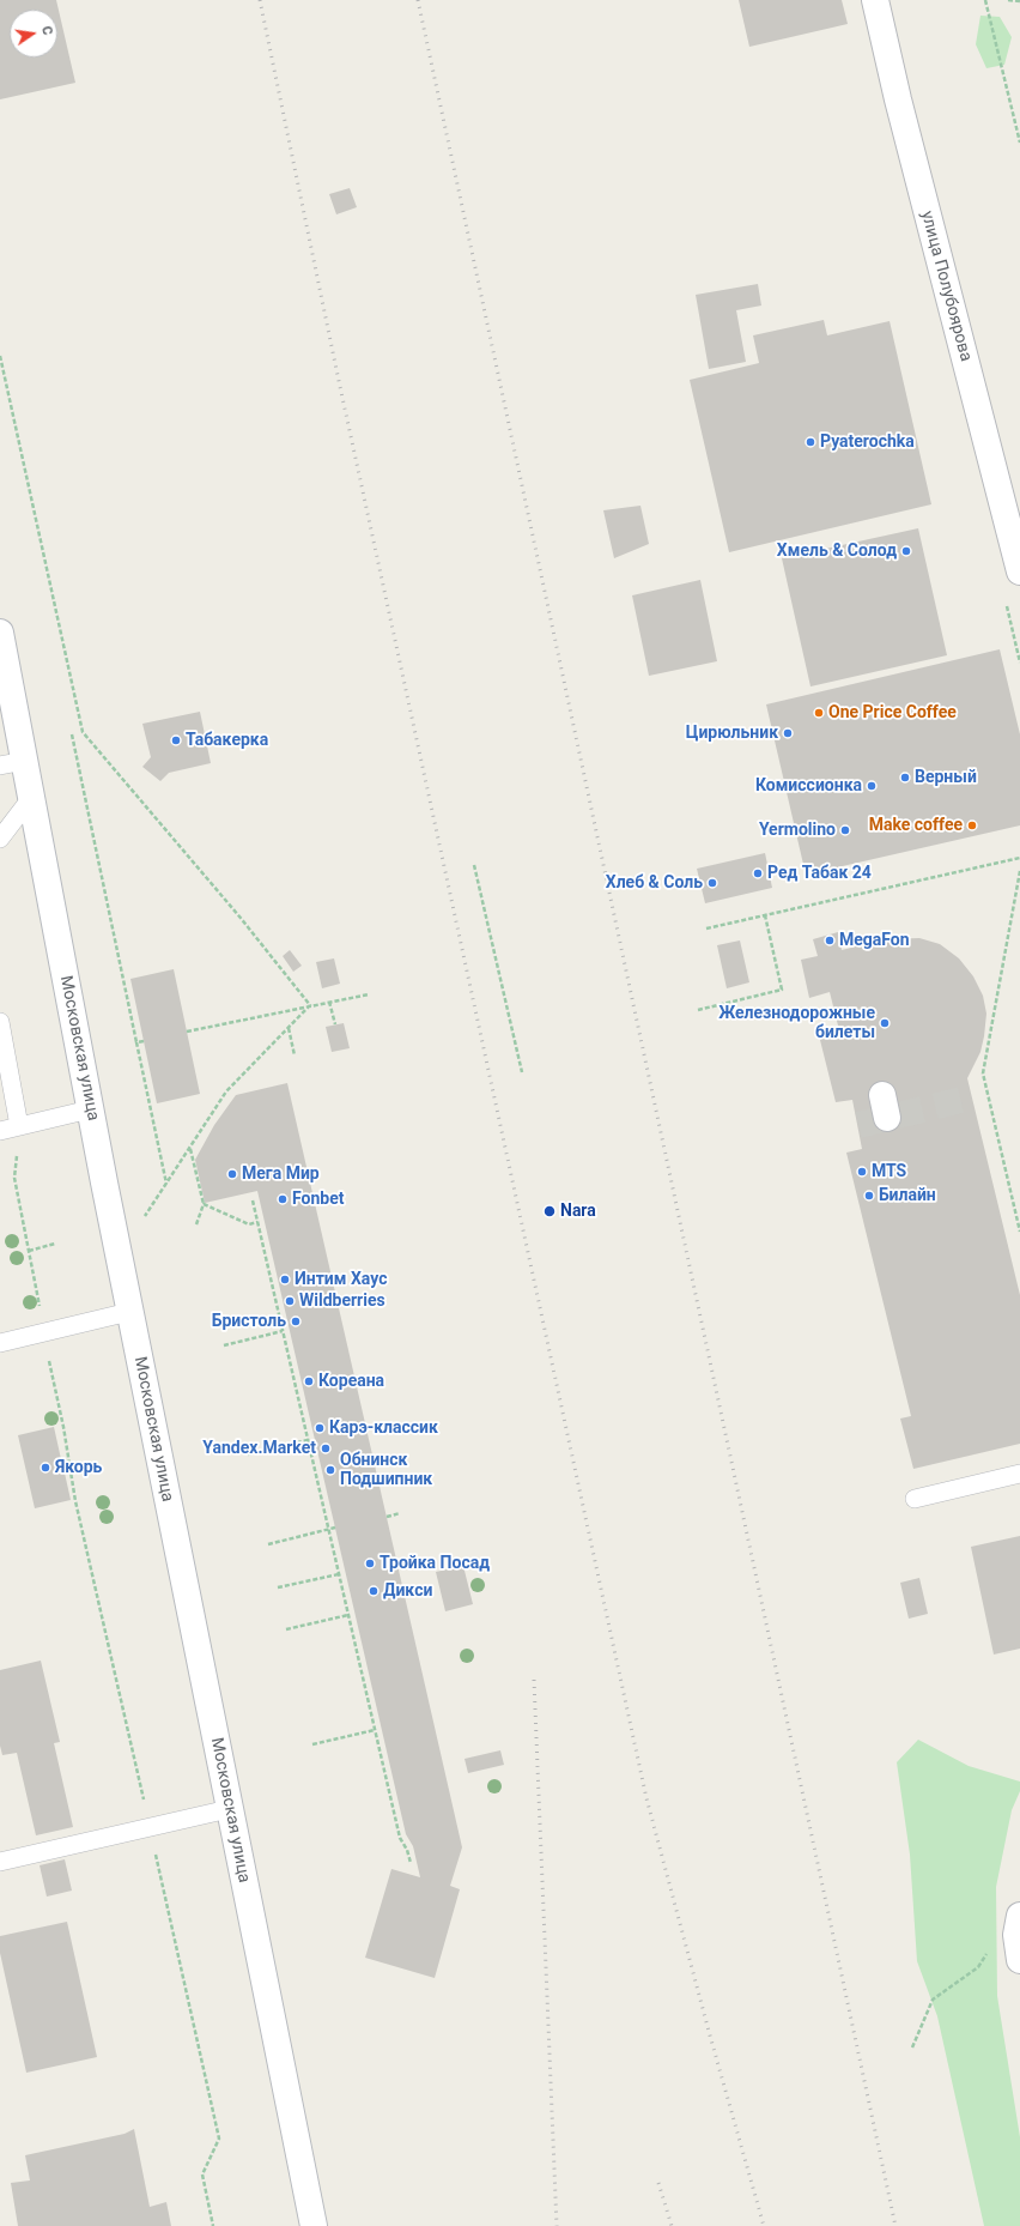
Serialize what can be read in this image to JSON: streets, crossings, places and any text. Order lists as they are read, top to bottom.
{
  "streets": {
    "main road": ["улица Полубоярова", "Московская улица"]
  },
  "places": [
    "Pyaterochka",
    "Хмель & Солод",
    "One Price Coffee",
    "Цирюльник",
    "Табакерка",
    "Верный",
    "Комиссионка",
    "Make coffee",
    "Yermolino",
    "Ред Табак 24",
    "Хлеб & Соль",
    "MegaFon",
    "Железнодорожные билеты",
    "MTS",
    "Мега Мир",
    "Билайн",
    "Fonbet",
    "Nara",
    "Интим Хаус",
    "Wildberries",
    "Бристоль",
    "Кореана",
    "Карэ-классик",
    "Yandex.Market",
    "Якорь",
    "Обнинск Подшипник",
    "Тройка Посад",
    "Дикси"
  ],
  "north": "right"
}
